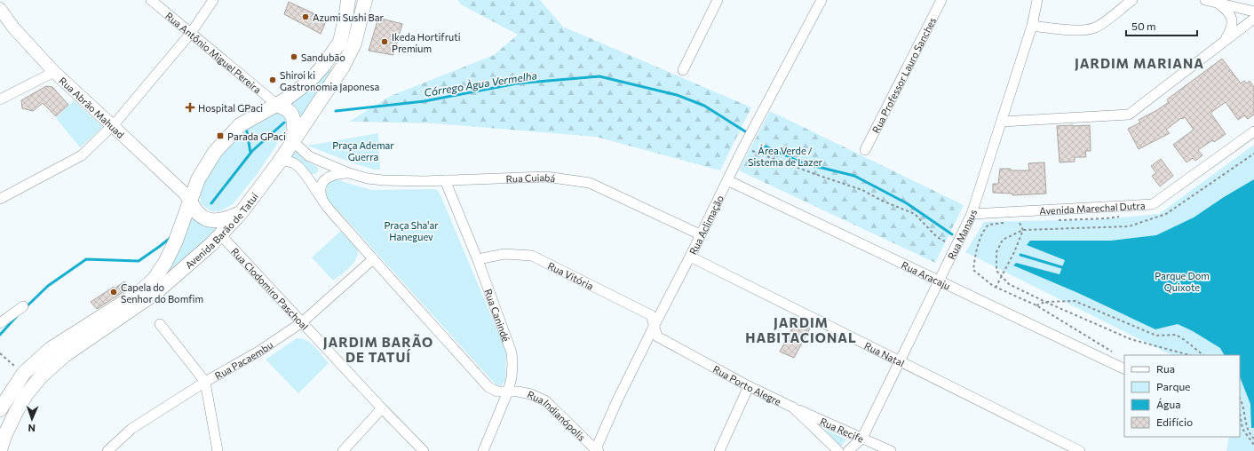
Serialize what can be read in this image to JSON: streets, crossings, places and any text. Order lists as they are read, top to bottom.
{
  "streets": {
    "main road": ["Avenida Barão de Tatuí"],
    "street": [
      "Rua Antônio Miguel Pereira",
      "Rua Professor Lauro Sanches",
      "Rua Abrão Mahuad",
      "Rua Cuiabá",
      "Avenida Marechal Dutra",
      "Rua Aclimação",
      "Rua Manaus",
      "Rua Vitória",
      "Rua Aracaju",
      "Rua Clodomiro Paschoal",
      "Rua Canindé",
      "Rua Natal",
      "Rua Pacaembu",
      "Rua Porto Alegre",
      "Rua Indianópolis",
      "Rua Recife"
    ]
  },
  "crossings": [
    ["Rua Antônio Miguel Pereira", "Avenida Barão de Tatuí"],
    ["Rua Abrão Mahuad", "Avenida Barão de Tatuí"],
    ["Rua Cuiabá", "Rua Aclimação"],
    ["Rua Cuiabá", "Avenida Barão de Tatuí"],
    ["Rua Cuiabá", "Rua Canindé"],
    ["Rua Cuiabá", "Rua Indianópolis"],
    ["Avenida Marechal Dutra", "Rua Manaus"],
    ["Rua Aclimação", "Rua Vitória"],
    ["Rua Aclimação", "Rua Aracaju"],
    ["Rua Aclimação", "Rua Natal"],
    ["Rua Aclimação", "Rua Porto Alegre"],
    ["Rua Aclimação", "Rua Indianópolis"],
    ["Avenida Barão de Tatuí", "Rua Clodomiro Paschoal"],
    ["Avenida Barão de Tatuí", "Rua Indianópolis"],
    ["Rua Manaus", "Rua Aracaju"],
    ["Rua Manaus", "Rua Natal"],
    ["Rua Manaus", "Rua Recife"],
    ["Rua Vitória", "Rua Canindé"],
    ["Rua Vitória", "Rua Porto Alegre"],
    ["Rua Clodomiro Paschoal", "Rua Pacaembu"],
    ["Rua Canindé", "Rua Indianópolis"],
    ["Rua Pacaembu", "Rua Indianópolis"],
    ["Rua Porto Alegre", "Rua Recife"]
  ],
  "districts": ["JARDIM MARIANA", "JARDIM HABITACIONAL", "JARDIM BARÃO DE TATUÍ"],
  "water": ["Córrego Àgua Vermelha"],
  "parks": [
    "Praça Ademar Guerra",
    "Área Verde / Sistema de Lazer",
    "Praça Sha'ar Haneguev",
    "Parque Dom Quixote"
  ],
  "places": {
    "other": [
      "Azumi Sushi Bar",
      "Ikeda Hortifruti Premium",
      "Sandubão",
      "Shiroi ki Gastronomia Japonesa",
      "Capela do Senhor do Bomfim"
    ],
    "health": ["Hospital GPaci"],
    "transit": ["Parada GPaci"]
  },
  "legend": [
    "Rua",
    "Parque",
    "Água",
    "Edifício"
  ],
  "scale_bar": "50 m",
  "north": "bottom"
}
